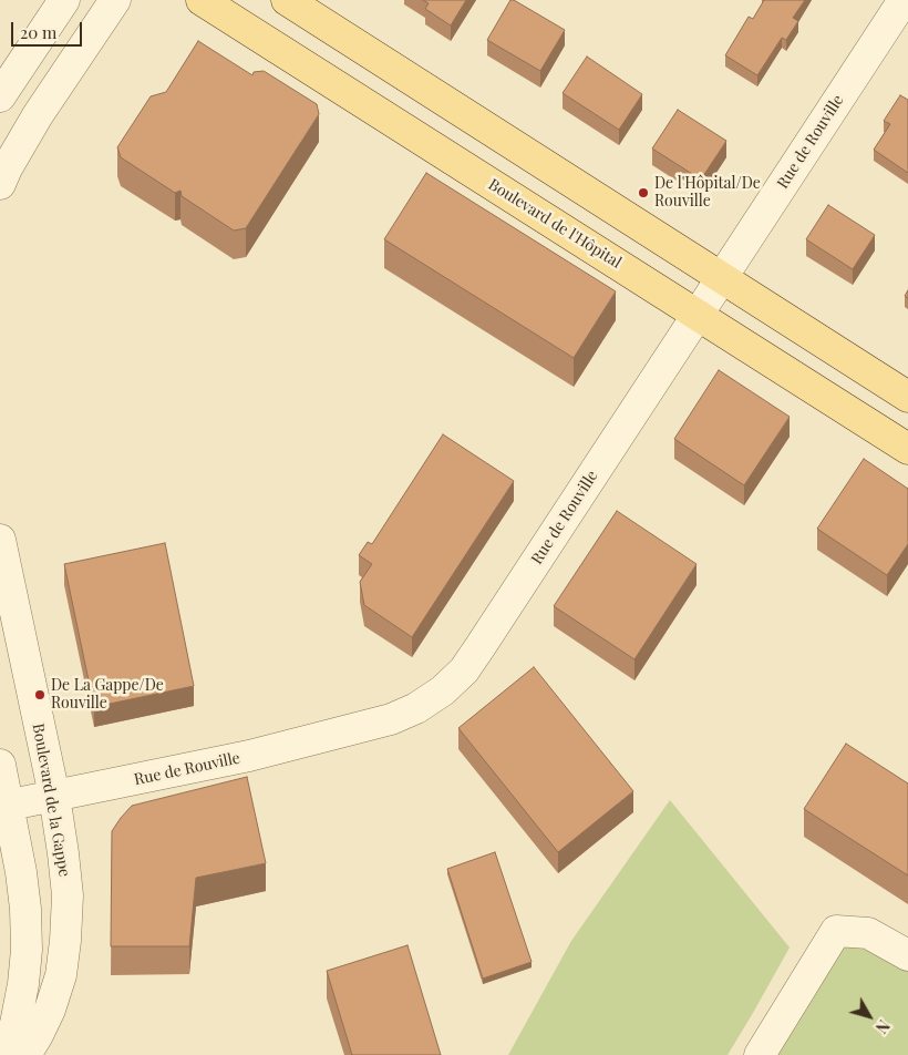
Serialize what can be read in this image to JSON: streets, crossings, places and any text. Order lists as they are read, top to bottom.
{
  "streets": {
    "main road": ["Boulevard de l'Hôpital"],
    "street": ["Rue de Rouville", "Boulevard de la Gappe"]
  },
  "crossings": [
    ["Rue de Rouville", "Boulevard de l'Hôpital"],
    ["Rue de Rouville", "Boulevard de la Gappe"]
  ],
  "places": ["De l'Hôpital/De Rouville", "De La Gappe/De Rouville"],
  "scale_bar": "20 m",
  "north": "bottom right"
}
